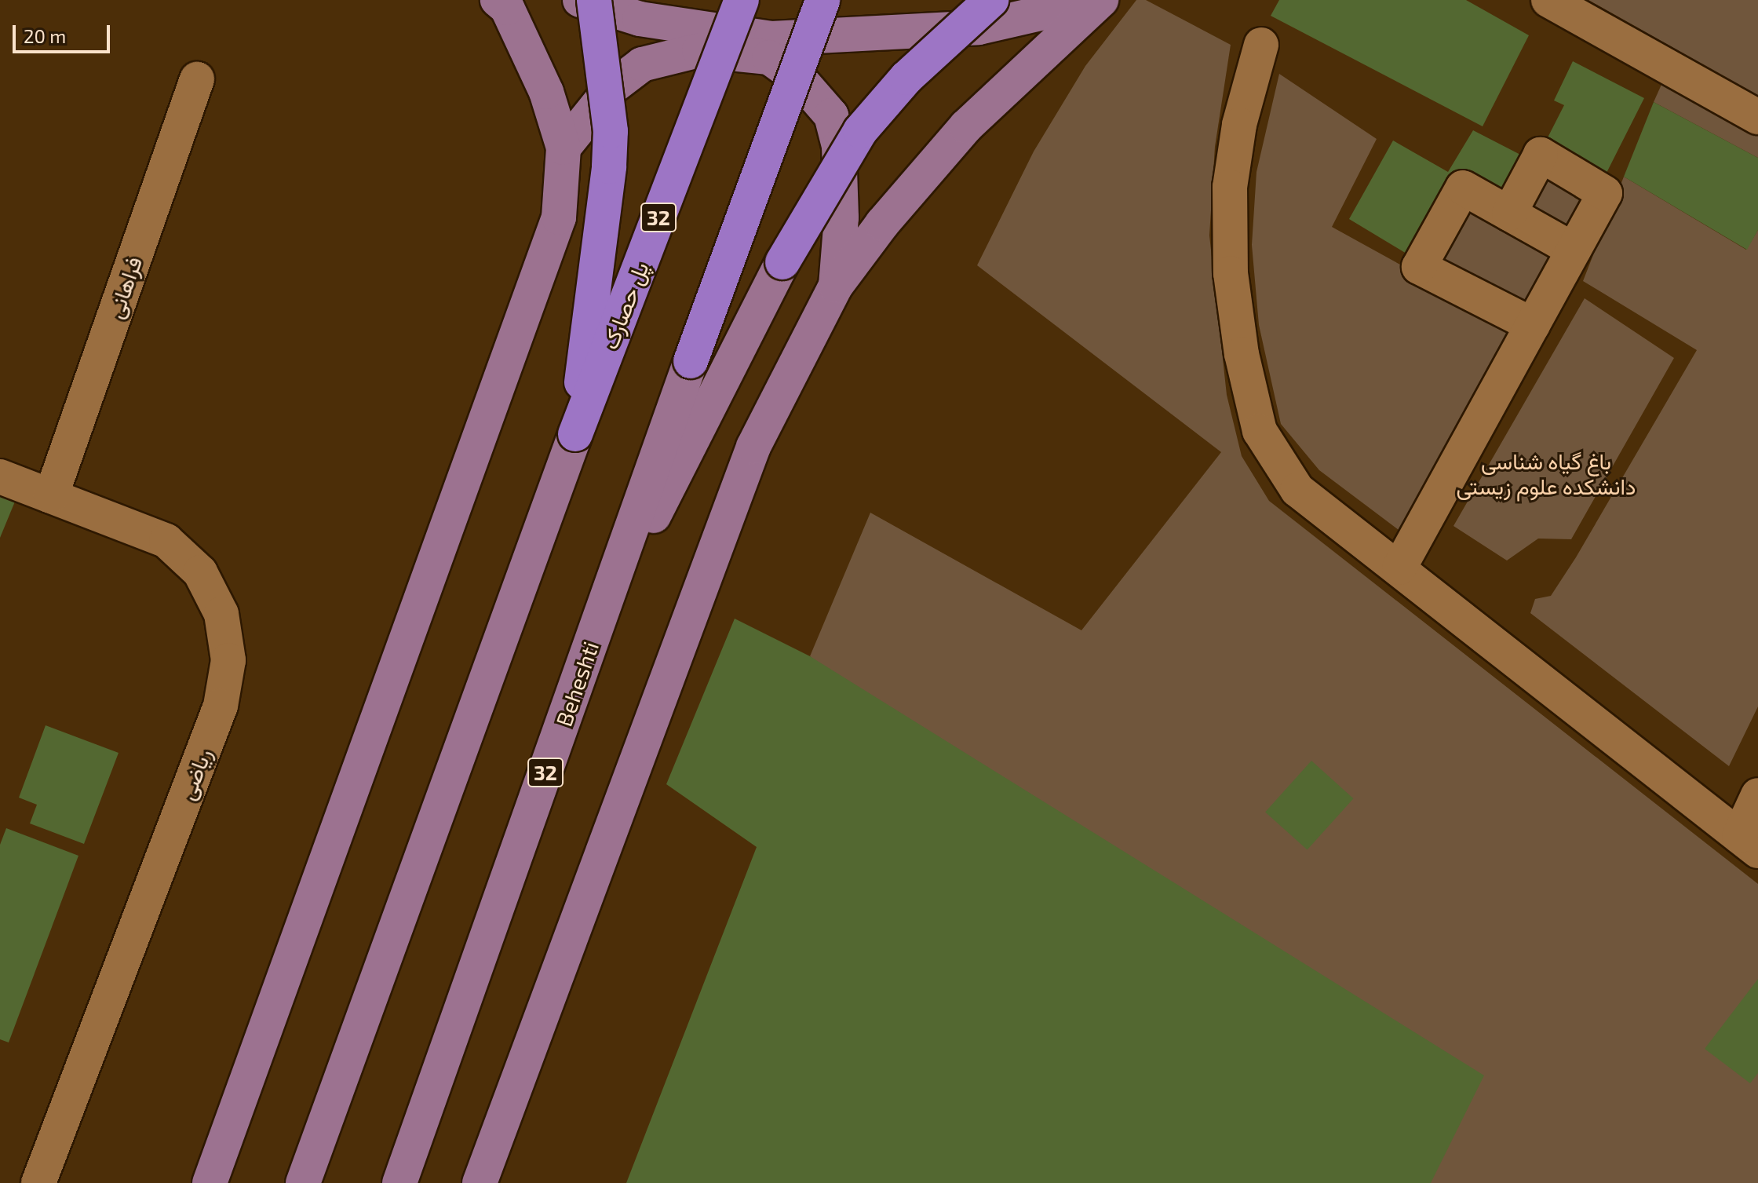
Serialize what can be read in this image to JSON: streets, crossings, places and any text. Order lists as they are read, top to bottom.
{
  "streets": {
    "highway": ["32", "پل حصارک"],
    "main road": ["Beheshti"],
    "street": ["فراهانی", "ریاضی"]
  },
  "crossings": [
    ["32", "پل حصارک"],
    ["32", "Beheshti"],
    ["فراهانی", "ریاضی"]
  ],
  "parks": ["باغ گیاه شناسی دانشکده علوم زیستی"],
  "scale_bar": "20 m"
}
